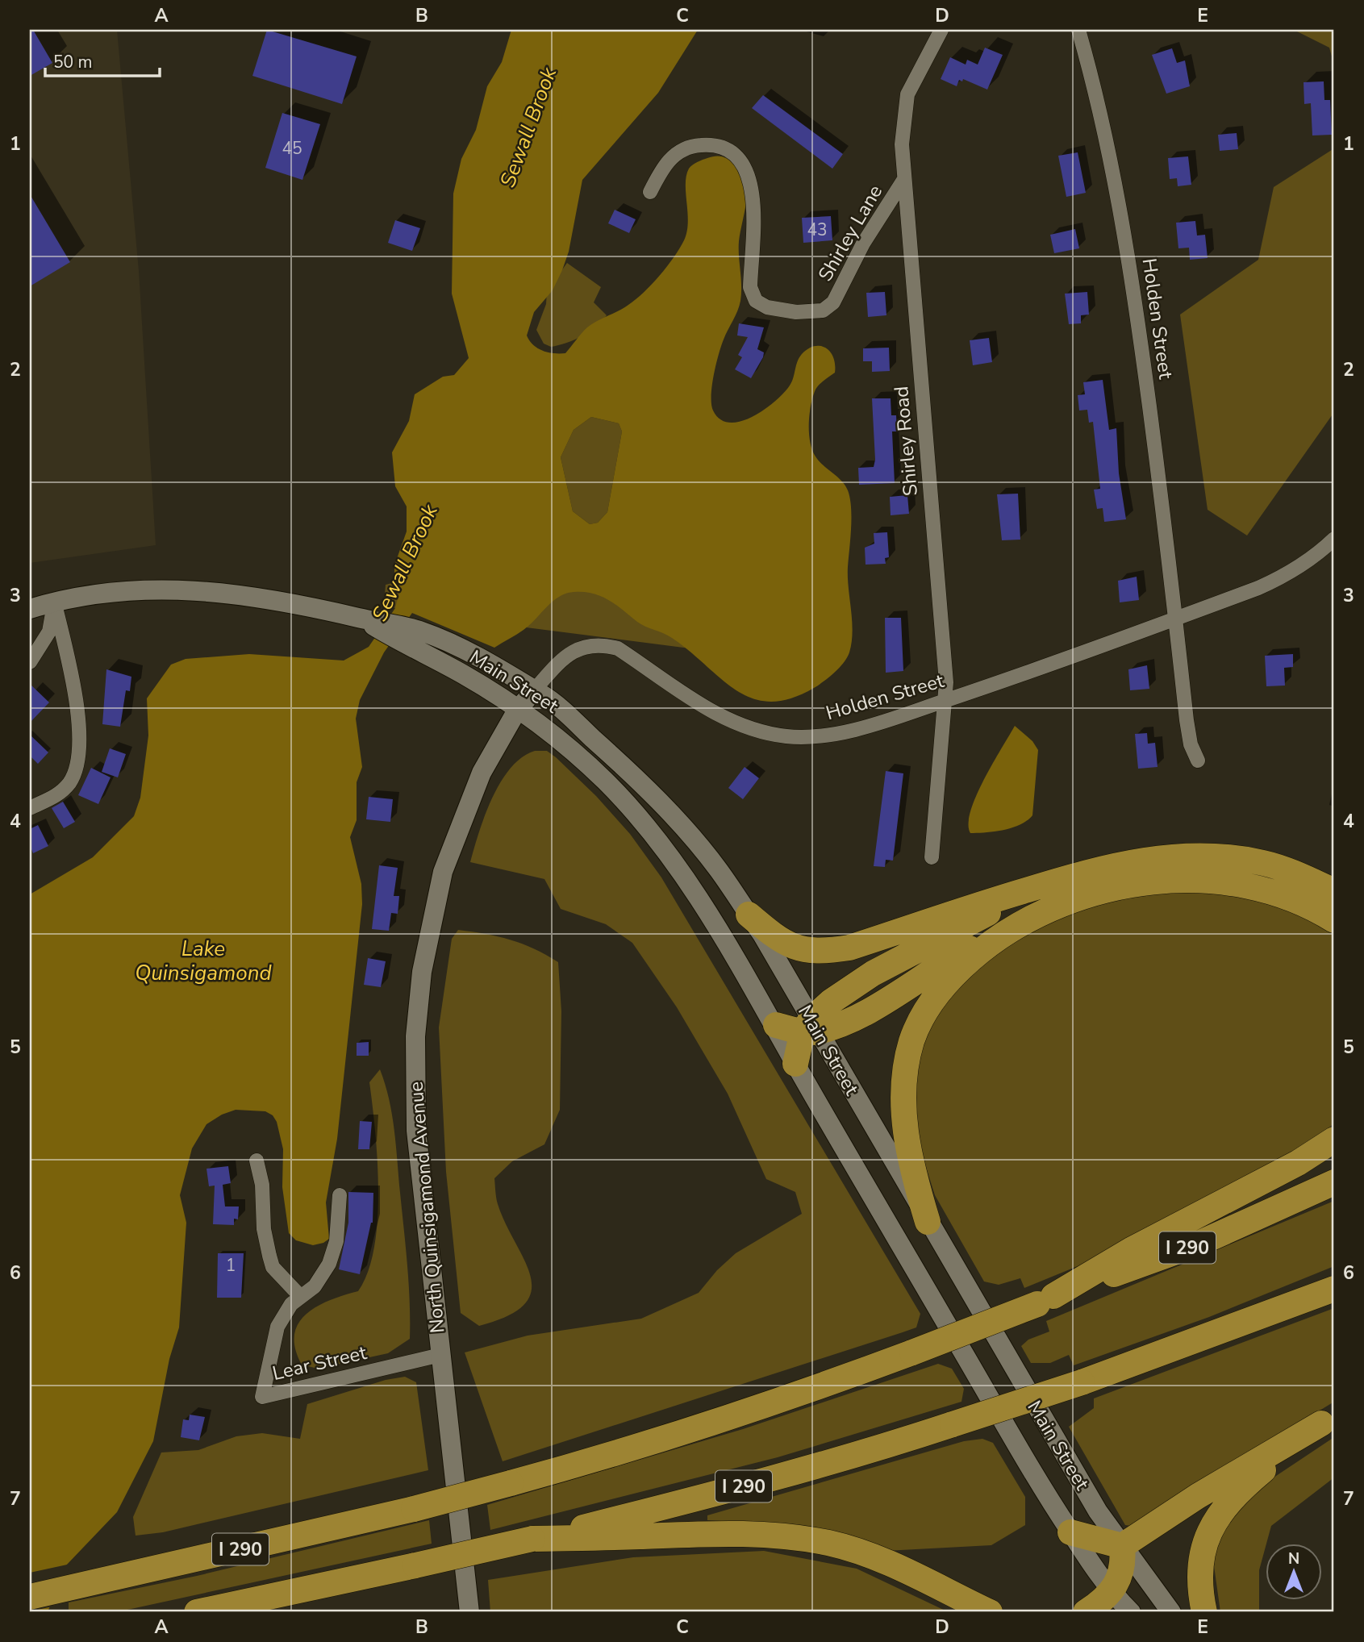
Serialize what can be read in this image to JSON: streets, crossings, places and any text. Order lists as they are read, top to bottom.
{
  "streets": {
    "highway": ["I 290"],
    "main road": ["Main Street", "North Quinsigamond Avenue"],
    "street": [
      "Shirley Lane",
      "Holden Street",
      "Shirley Road",
      "Lear Street"
    ]
  },
  "crossings": [
    ["Shirley Lane", "Shirley Road"],
    ["Holden Street", "Shirley Road"],
    ["Holden Street", "Main Street"],
    ["Holden Street", "North Quinsigamond Avenue"],
    ["Main Street", "North Quinsigamond Avenue"],
    ["North Quinsigamond Avenue", "Lear Street"]
  ],
  "water": ["Sewall Brook", "Lake Quinsigamond"],
  "house_numbers": ["45", "43", "1"],
  "scale_bar": "50 m",
  "north": "top",
  "grid": {
    "columns": [
      "A",
      "B",
      "C",
      "D",
      "E"
    ],
    "rows": [
      "1",
      "2",
      "3",
      "4",
      "5",
      "6",
      "7"
    ]
  }
}
